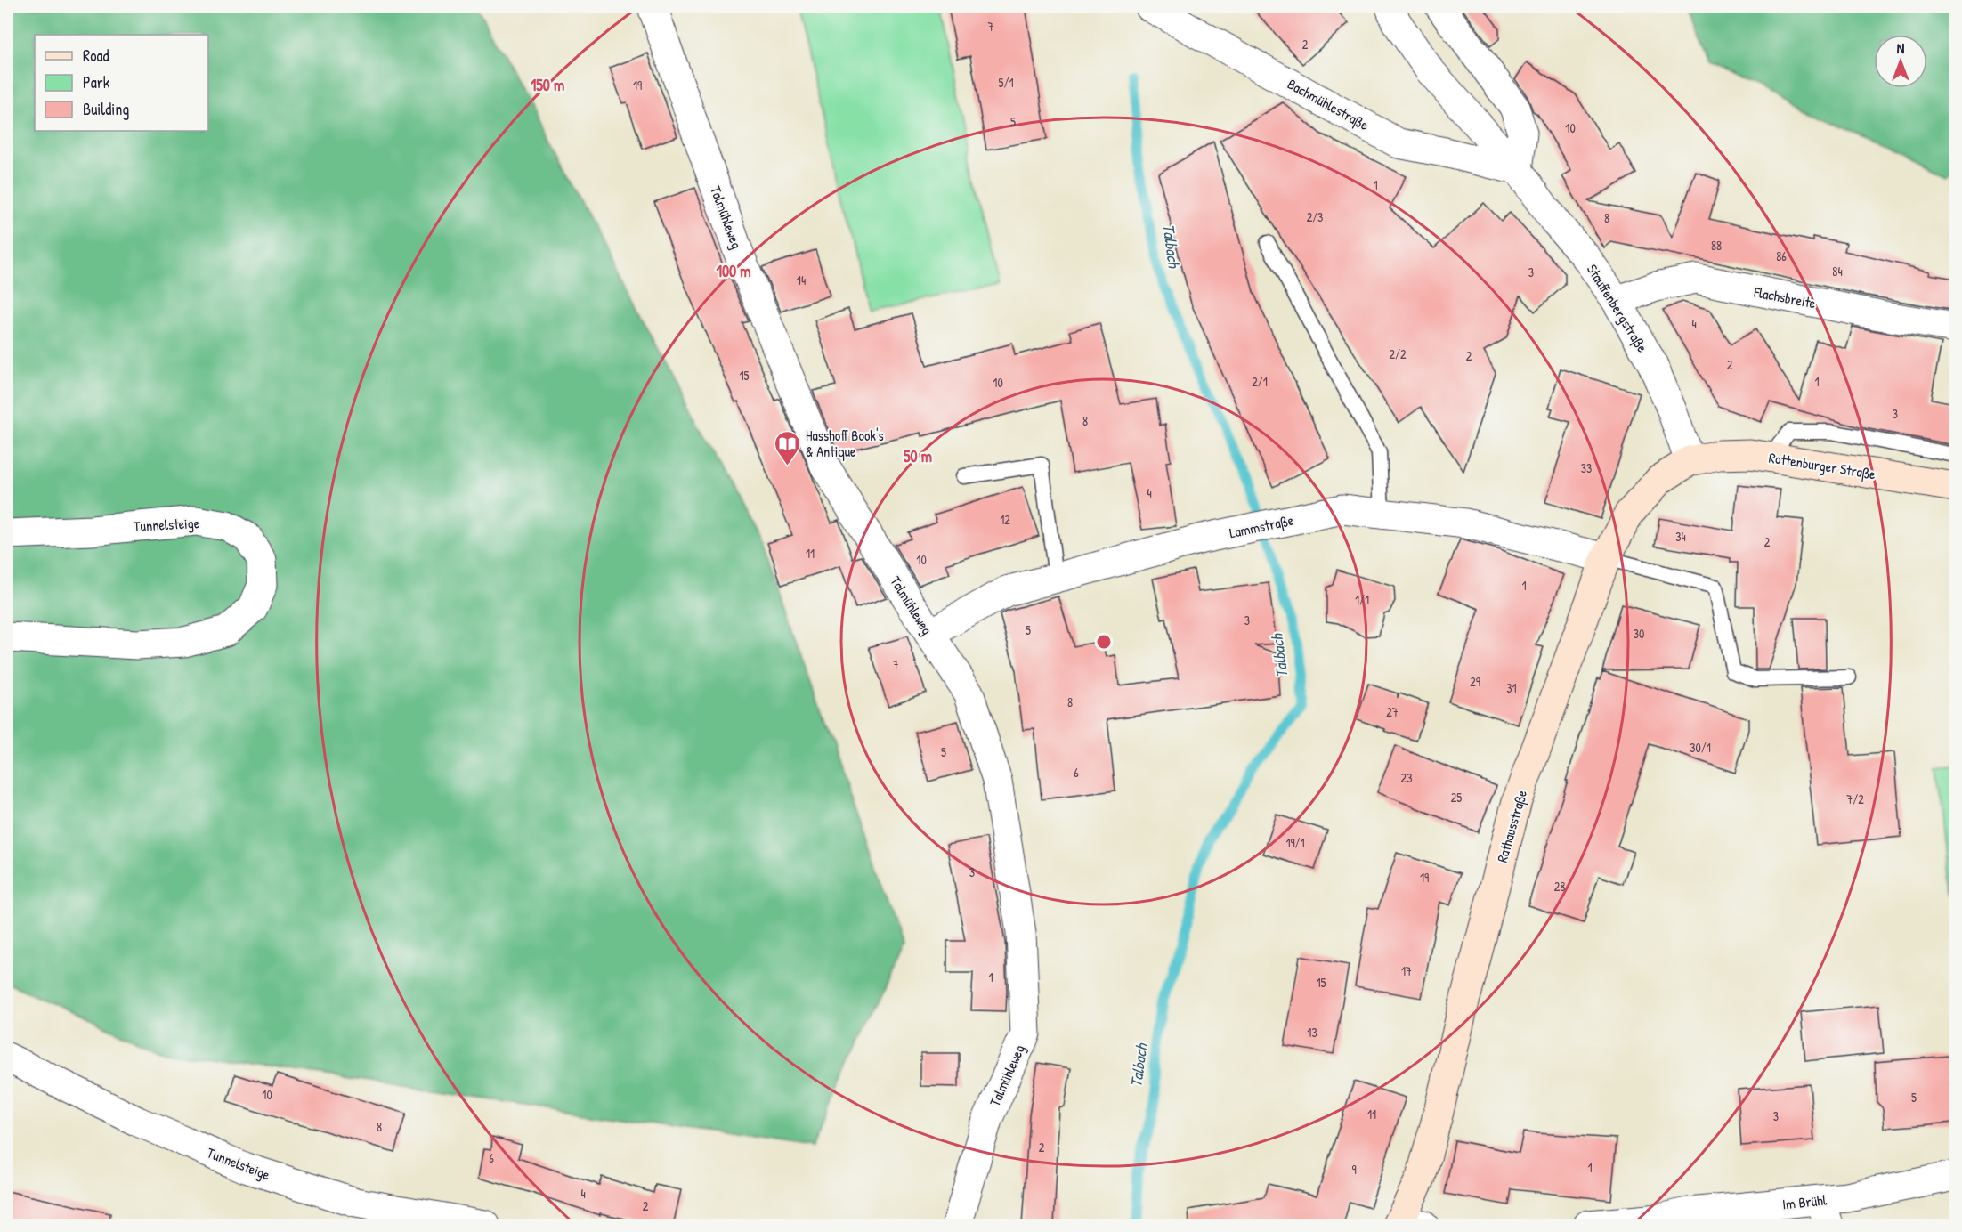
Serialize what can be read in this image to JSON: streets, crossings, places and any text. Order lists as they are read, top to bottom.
{
  "streets": {
    "main road": ["Rottenburger Straße", "Rathausstraße"],
    "street": [
      "Bachmühlestraße",
      "Talmühleweg",
      "Flachsbreite",
      "Stauffenbergstraße",
      "Tunnelsteige",
      "Lammstraße",
      "Im Brühl"
    ]
  },
  "crossings": [
    ["Bachmühlestraße", "Stauffenbergstraße"],
    ["Talmühleweg", "Lammstraße"],
    ["Flachsbreite", "Stauffenbergstraße"],
    ["Stauffenbergstraße", "Rottenburger Straße"],
    ["Stauffenbergstraße", "Rathausstraße"],
    ["Rottenburger Straße", "Rathausstraße"],
    ["Lammstraße", "Rathausstraße"]
  ],
  "water": ["Talbach"],
  "places": {
    "library": ["Hasshoff Book's & Antique"]
  },
  "house_numbers": [
    "7",
    "2",
    "5/1",
    "19",
    "5",
    "10",
    "1",
    "2/3",
    "8",
    "88",
    "86",
    "84",
    "3",
    "14",
    "4",
    "2/2",
    "2",
    "2",
    "15",
    "2/1",
    "1",
    "10",
    "3",
    "8",
    "33",
    "4",
    "12",
    "34",
    "2",
    "11",
    "10",
    "1",
    "1/1",
    "3",
    "5",
    "30",
    "7",
    "29",
    "31",
    "8",
    "27",
    "30/1",
    "5",
    "6",
    "23",
    "25",
    "7/2",
    "19/1",
    "3",
    "19",
    "28",
    "17",
    "1",
    "15",
    "13",
    "10",
    "5",
    "11",
    "3",
    "8",
    "2",
    "6",
    "1",
    "9",
    "4",
    "2"
  ],
  "legend": ["Road", "Park", "Building"],
  "north": "top",
  "rings": ["150 m", "100 m", "50 m"]
}
